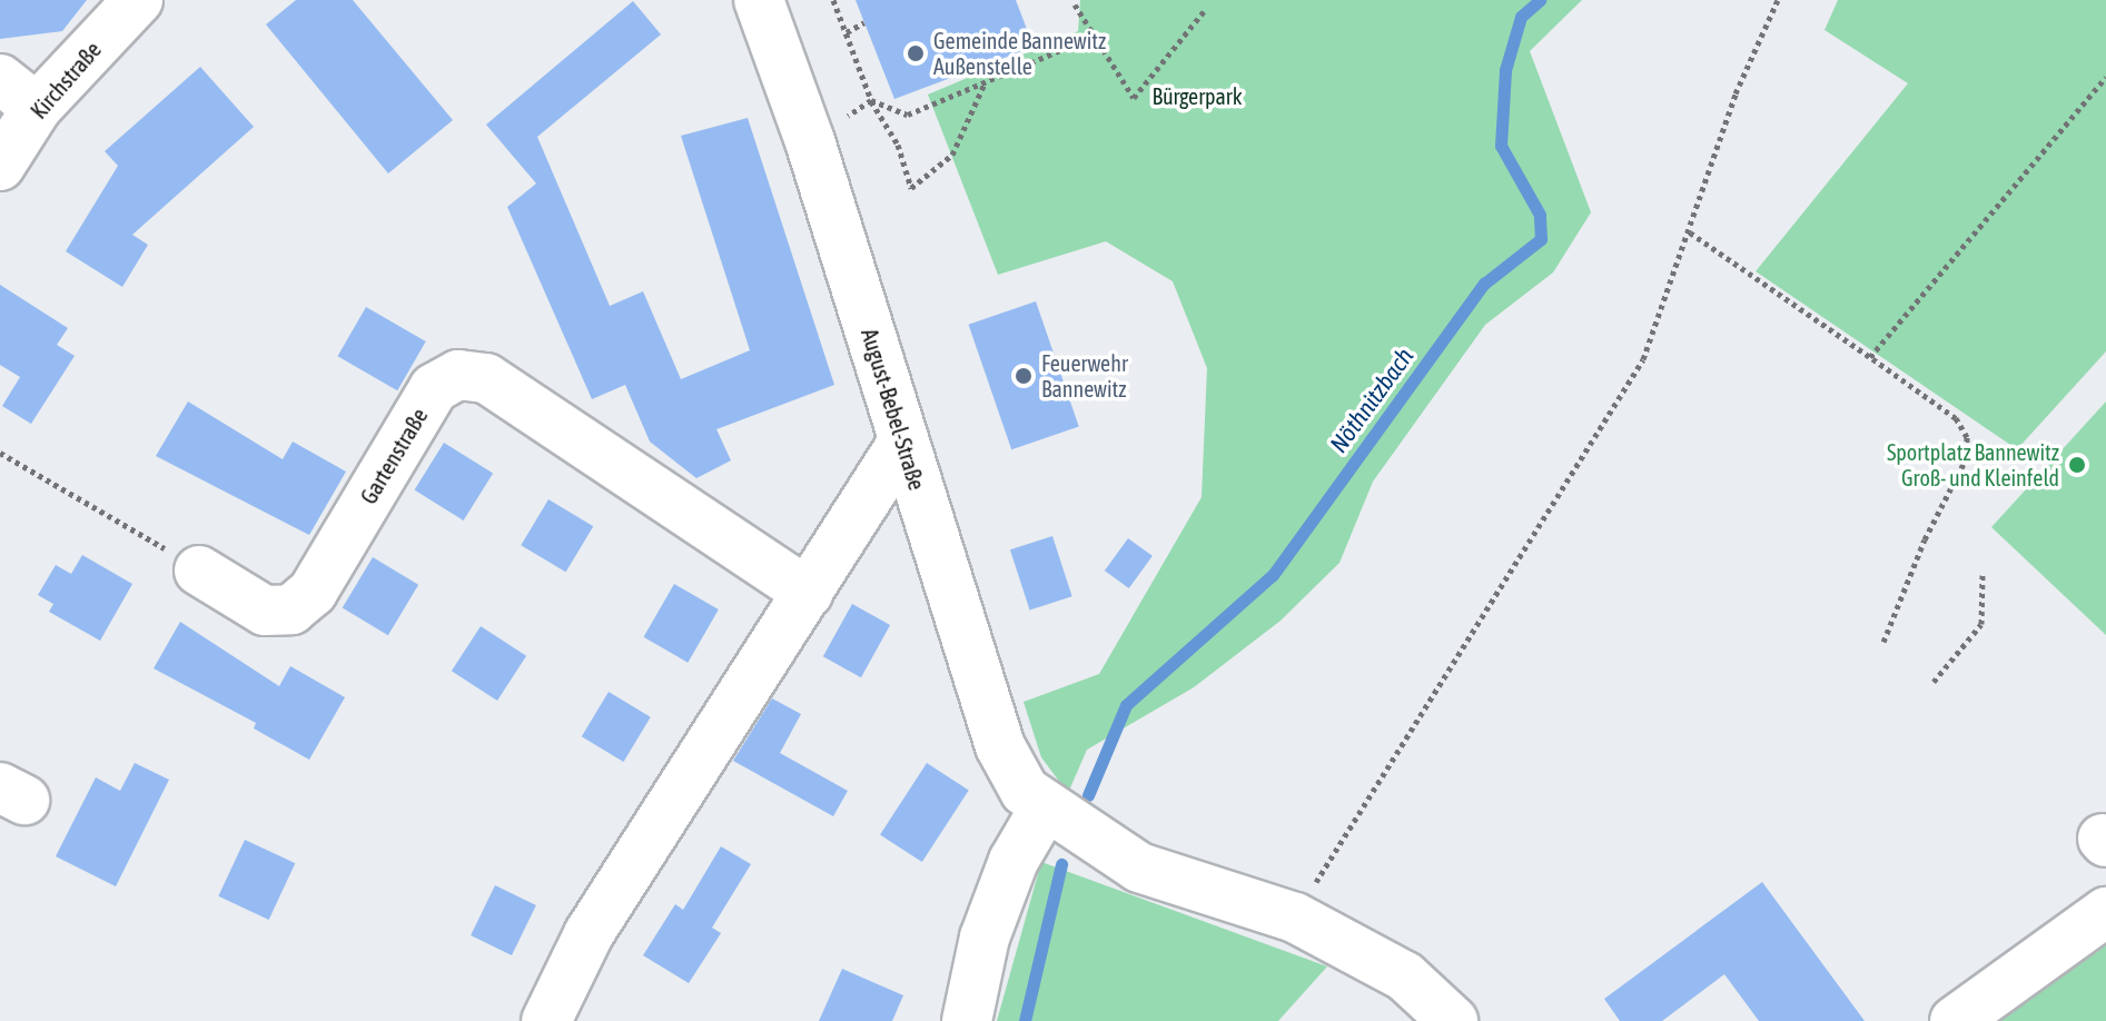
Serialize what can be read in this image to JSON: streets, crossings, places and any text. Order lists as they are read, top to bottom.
{
  "streets": {
    "street": ["Kirchstraße", "August-Bebel-Straße", "Gartenstraße"]
  },
  "water": ["Nöthnitzbach"],
  "parks": ["Bürgerpark"],
  "places": ["Gemeinde Bannewitz Außenstelle", "Feuerwehr Bannewitz", "Sportplatz Bannewitz Groß- und Kleinfeld"]
}
